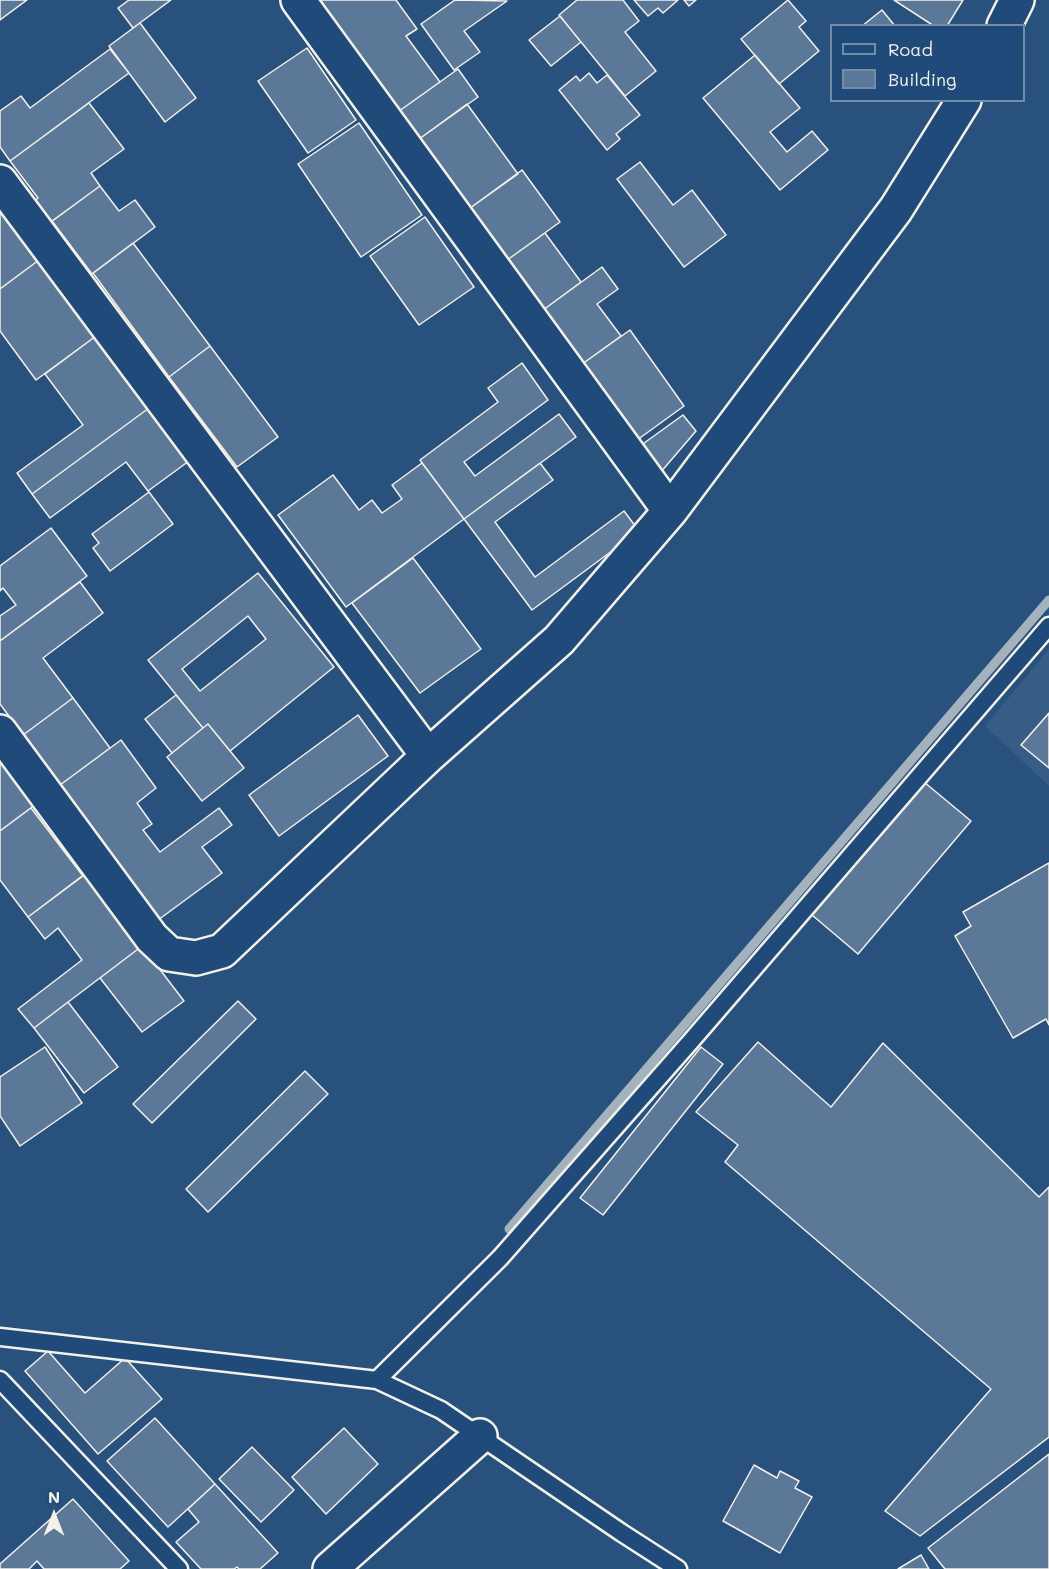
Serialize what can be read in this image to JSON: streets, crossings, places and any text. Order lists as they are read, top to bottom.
{
  "legend": ["Road", "Building"],
  "north": "top"
}
